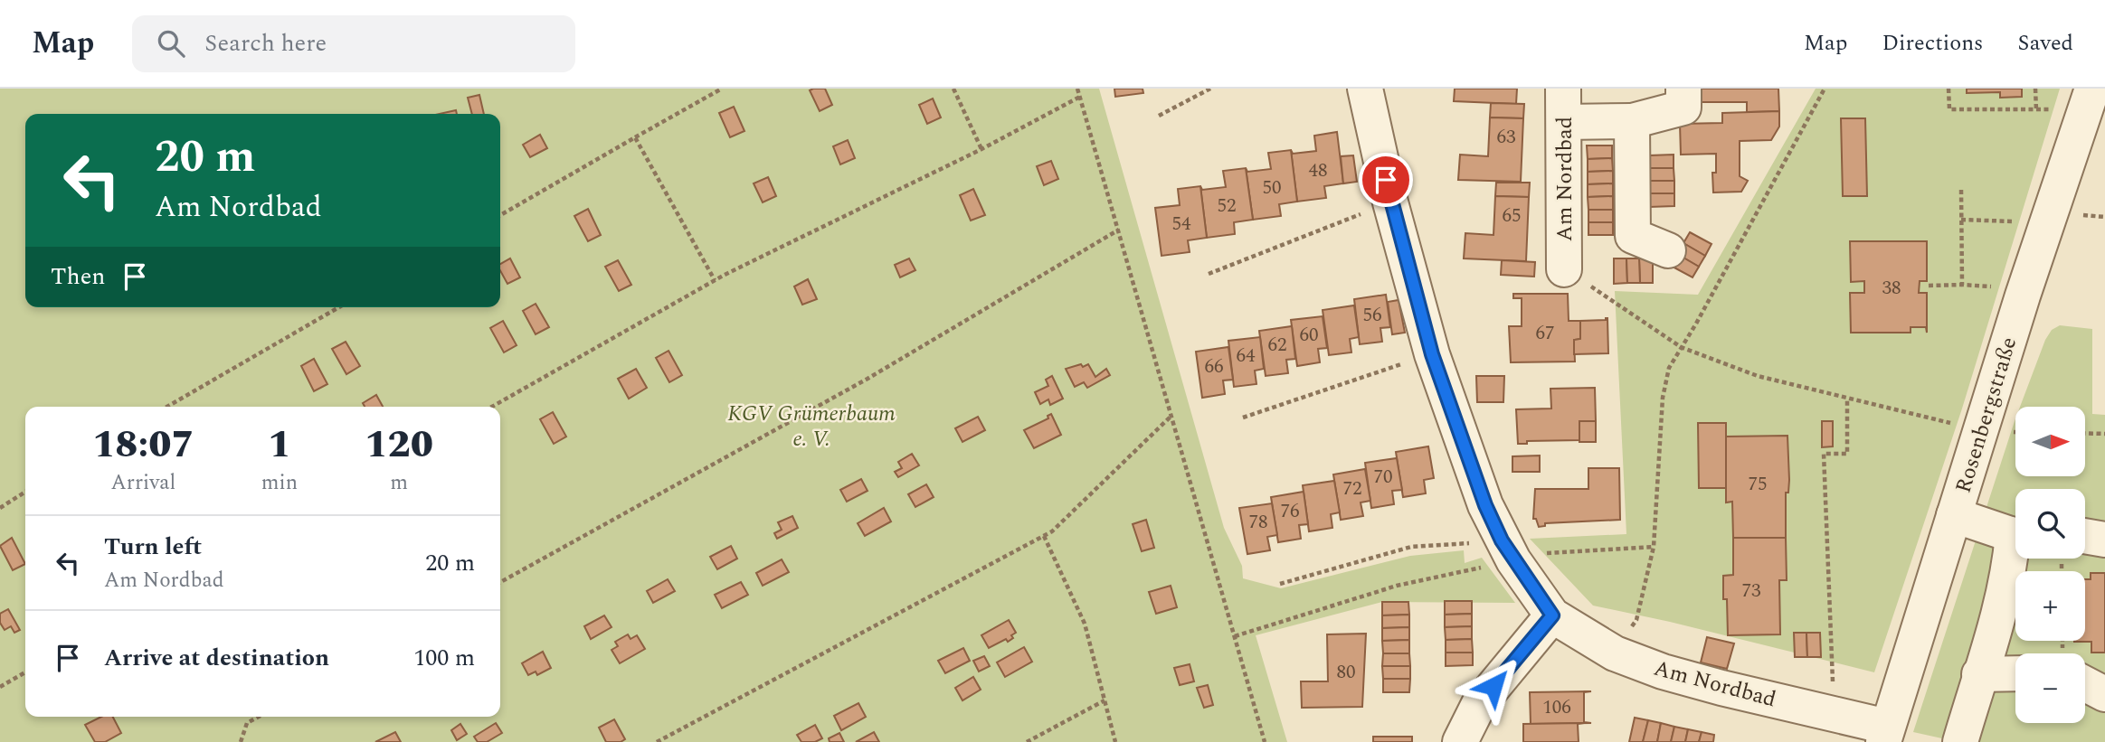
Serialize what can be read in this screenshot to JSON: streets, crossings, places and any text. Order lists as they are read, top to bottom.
{
  "streets": {
    "street": ["Am Nordbad", "Rosenbergstraße"]
  },
  "crossings": [
    ["Am Nordbad", "Rosenbergstraße"]
  ],
  "parks": ["KGV Grümerbaum e. V."],
  "house_numbers": [
    "63",
    "48",
    "50",
    "52",
    "65",
    "54",
    "38",
    "56",
    "67",
    "60",
    "62",
    "64",
    "66",
    "70",
    "75",
    "72",
    "76",
    "78",
    "73",
    "80",
    "106"
  ],
  "north": "right",
  "page": {
    "header": "Map",
    "search": "Search here",
    "nav": ["Map", "Directions", "Saved"],
    "turn": ["20 m", "Am Nordbad"],
    "then": "Then",
    "map_buttons": ["+", "−"],
    "eta": [
      "18:07",
      "Arrival",
      "1",
      "min",
      "120",
      "m"
    ],
    "list": [
      {
        "name": "Turn left",
        "note": "Am Nordbad",
        "value": "20 m"
      },
      {
        "name": "Arrive at destination",
        "value": "100 m"
      }
    ]
  }
}
